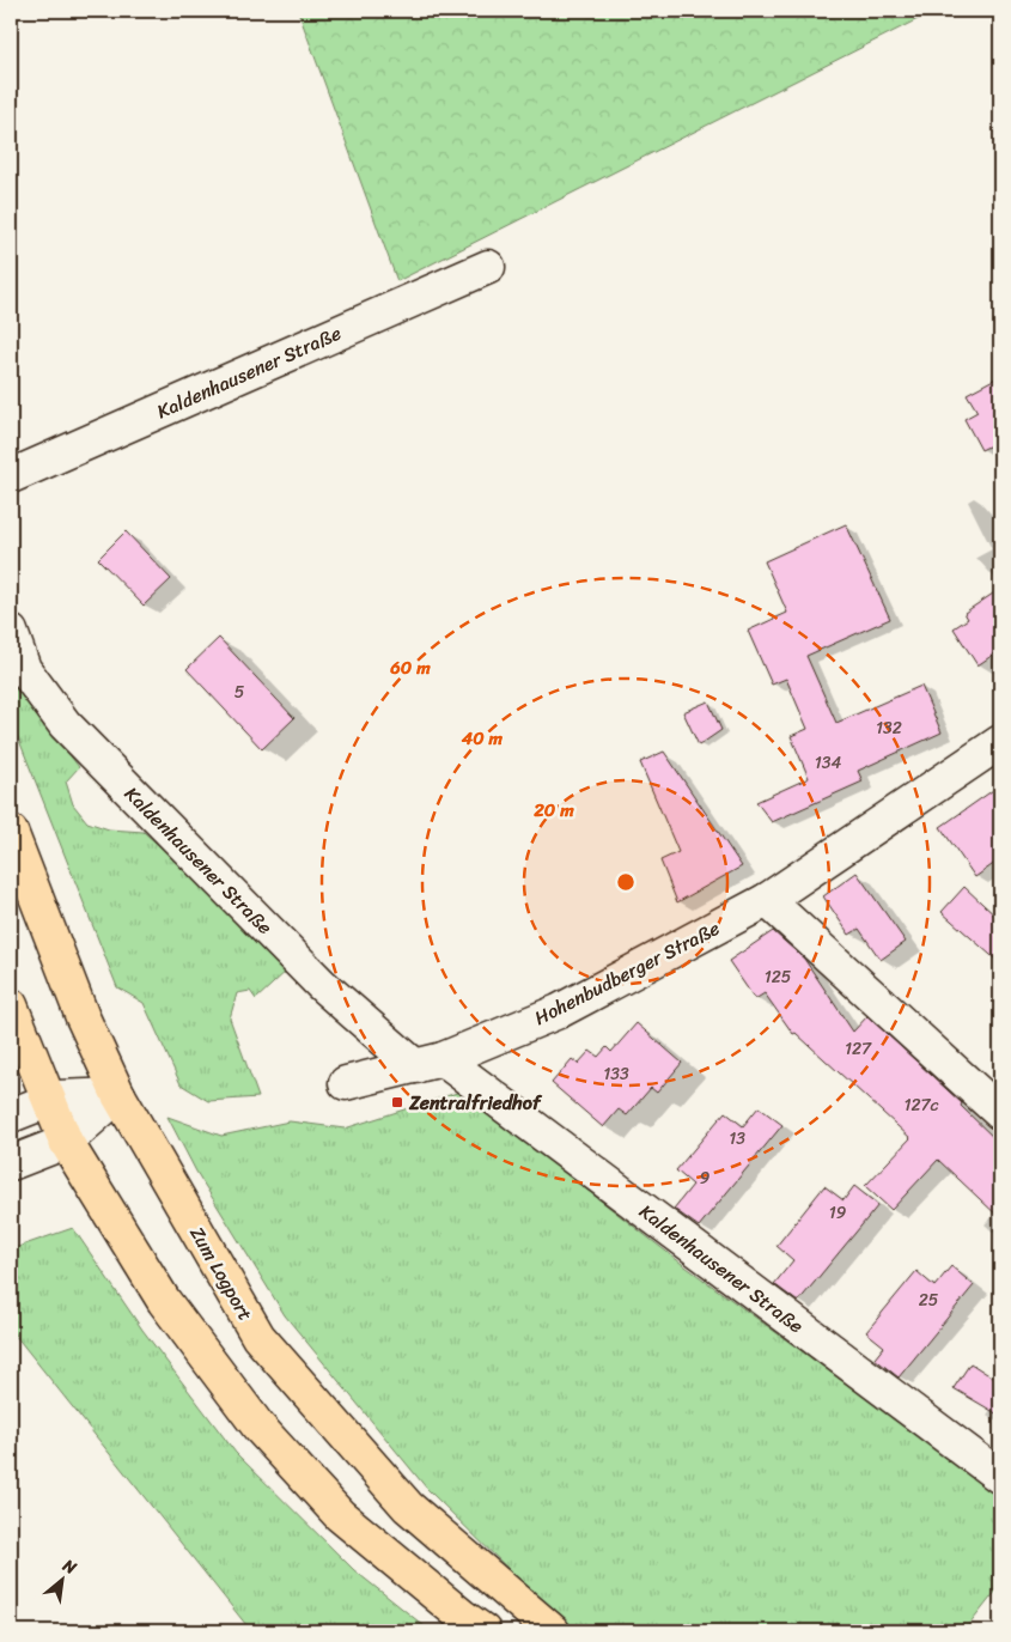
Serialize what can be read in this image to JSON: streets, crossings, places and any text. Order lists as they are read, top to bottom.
{
  "streets": {
    "main road": ["Zum Logport"],
    "street": ["Kaldenhausener Straße", "Hohenbudberger Straße"]
  },
  "crossings": [
    ["Kaldenhausener Straße", "Hohenbudberger Straße"]
  ],
  "places": {
    "transit": ["Zentralfriedhof"]
  },
  "house_numbers": [
    "5",
    "132",
    "134",
    "125",
    "127",
    "133",
    "127c",
    "13",
    "9",
    "19",
    "25"
  ],
  "north": "top right",
  "rings": ["60 m", "40 m", "20 m"]
}
